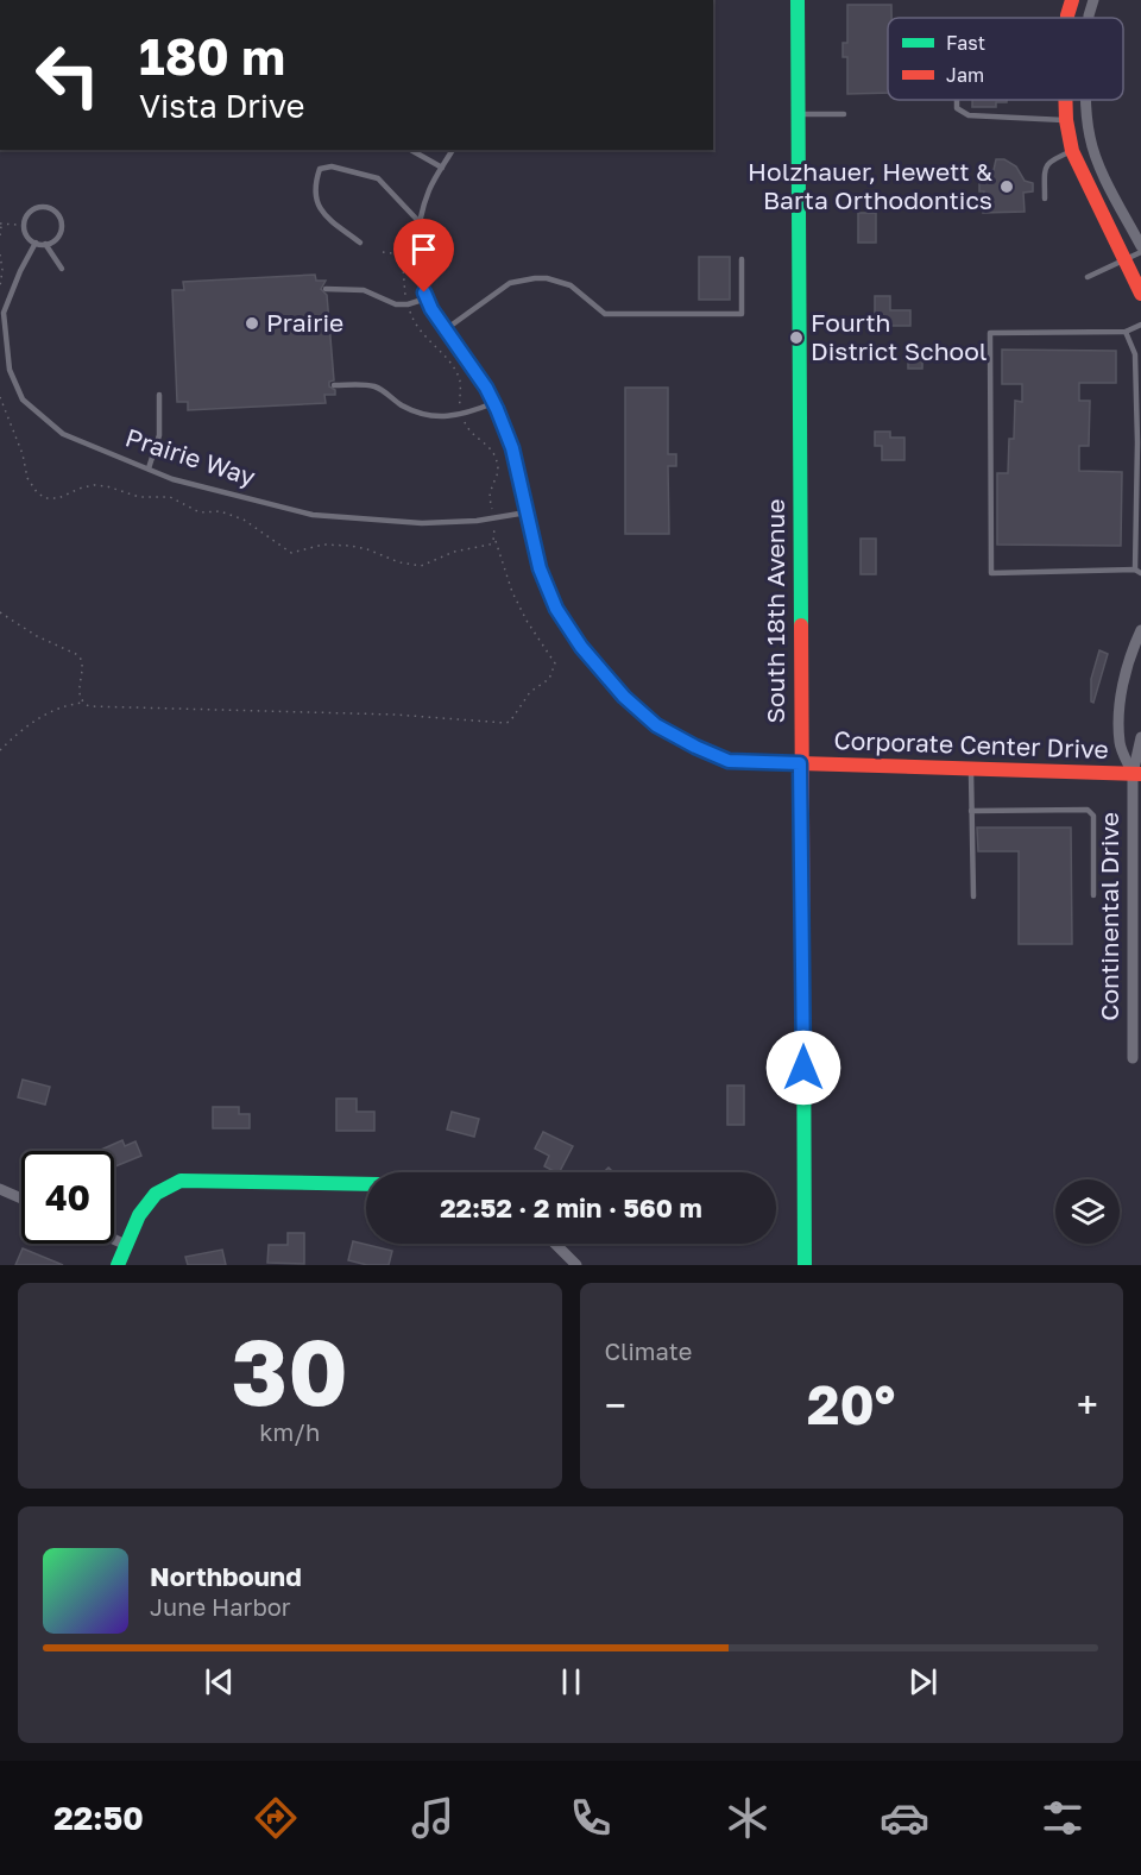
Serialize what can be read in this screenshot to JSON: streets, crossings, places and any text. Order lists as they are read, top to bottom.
{
  "streets": {
    "street": ["South 18th Avenue", "Corporate Center Drive", "Continental Drive"],
    "lane": ["Prairie Way"]
  },
  "crossings": [
    ["South 18th Avenue", "Corporate Center Drive"],
    ["Corporate Center Drive", "Continental Drive"]
  ],
  "places": ["Holzhauer, Hewett & Barta Orthodontics", "Prairie", "Fourth District School"],
  "legend": ["Fast", "Jam"],
  "page": {
    "turn": ["180 m", "Vista Drive"],
    "limit": "40",
    "trip": "22:52 · 2 min · 560 m",
    "tile": [
      ["30", "km/h"],
      "Climate"
    ],
    "heat": ["−", "20°", "+"],
    "song": ["Northbound", "June Harbor"],
    "tabs": "22:50"
  }
}
